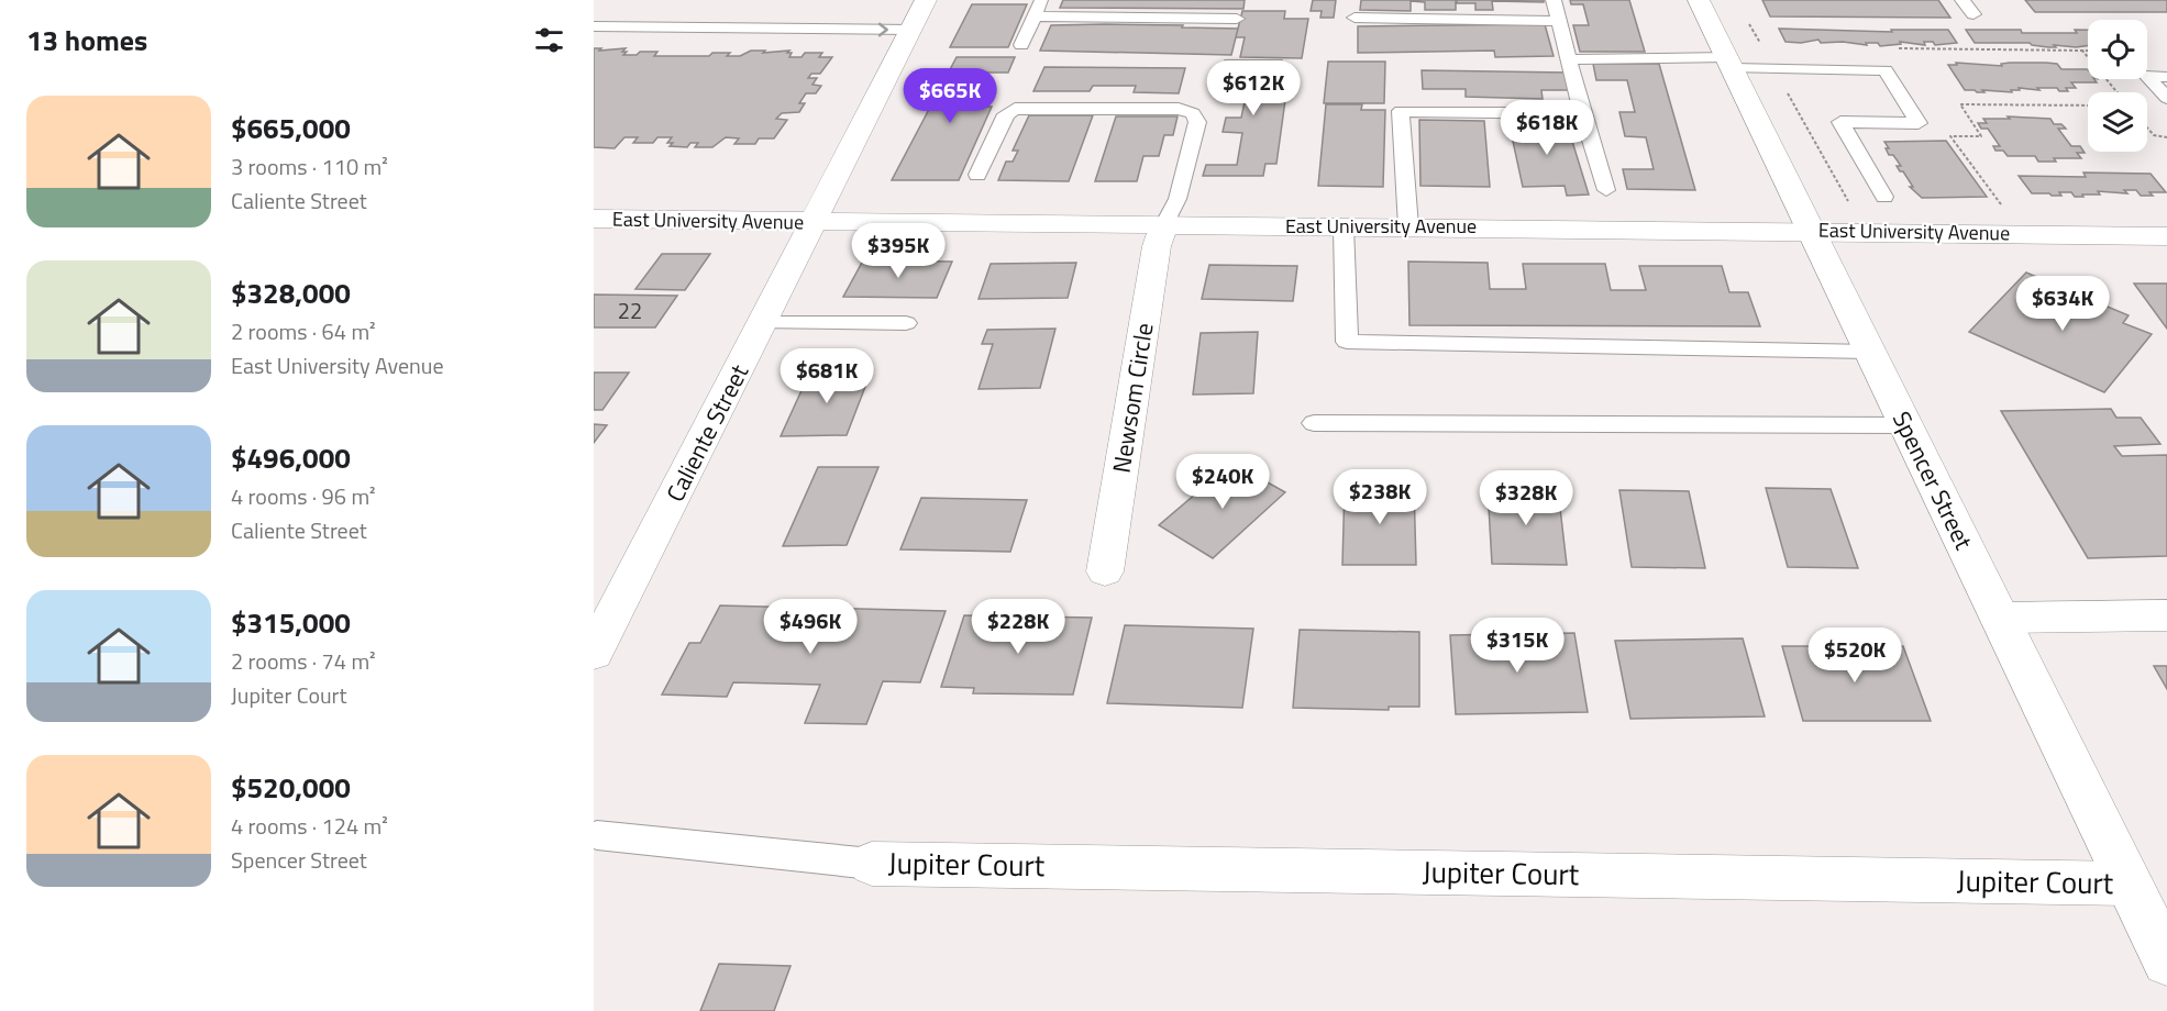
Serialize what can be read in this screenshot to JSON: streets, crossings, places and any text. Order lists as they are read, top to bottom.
{
  "streets": {
    "street": [
      "East University Avenue",
      "Newsom Circle",
      "Caliente Street",
      "Spencer Street",
      "Jupiter Court"
    ]
  },
  "crossings": [
    ["East University Avenue", "Newsom Circle"],
    ["East University Avenue", "Caliente Street"],
    ["East University Avenue", "Spencer Street"],
    ["Spencer Street", "Jupiter Court"]
  ],
  "house_numbers": ["22"],
  "page": {
    "heading": "13 homes",
    "price": [
      "$612K",
      "$665K",
      "$618K",
      "$395K",
      "$634K",
      "$681K",
      "$240K",
      "$238K",
      "$328K",
      "$496K",
      "$228K",
      "$315K",
      "$520K"
    ],
    "list": [
      {
        "name": "$665,000",
        "note": "3 rooms · 110 m² · Caliente Street"
      },
      {
        "name": "$328,000",
        "note": "2 rooms · 64 m² · East University Avenue"
      },
      {
        "name": "$496,000",
        "note": "4 rooms · 96 m² · Caliente Street"
      },
      {
        "name": "$315,000",
        "note": "2 rooms · 74 m² · Jupiter Court"
      },
      {
        "name": "$520,000",
        "note": "4 rooms · 124 m² · Spencer Street"
      }
    ]
  }
}
